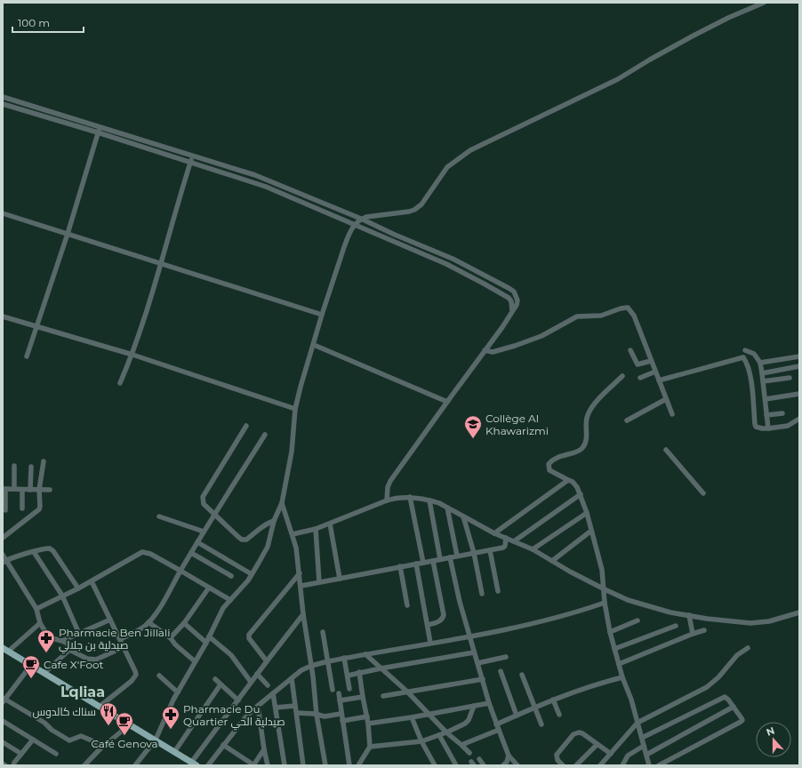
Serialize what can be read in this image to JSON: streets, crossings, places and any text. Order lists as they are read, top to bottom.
{
  "districts": ["Lqliaa"],
  "places": {
    "school or university": ["Collège Al Khawarizmi"],
    "pharmacy": ["Pharmacie Ben Jillali صيدلية بن جلالي", "Pharmacie Du Quartier صيدلية الحي"],
    "cafe": ["Cafe X'Foot", "Café Genova"],
    "restaurant": ["سناك كالدوس"]
  },
  "scale_bar": "100 m",
  "north": "top"
}
